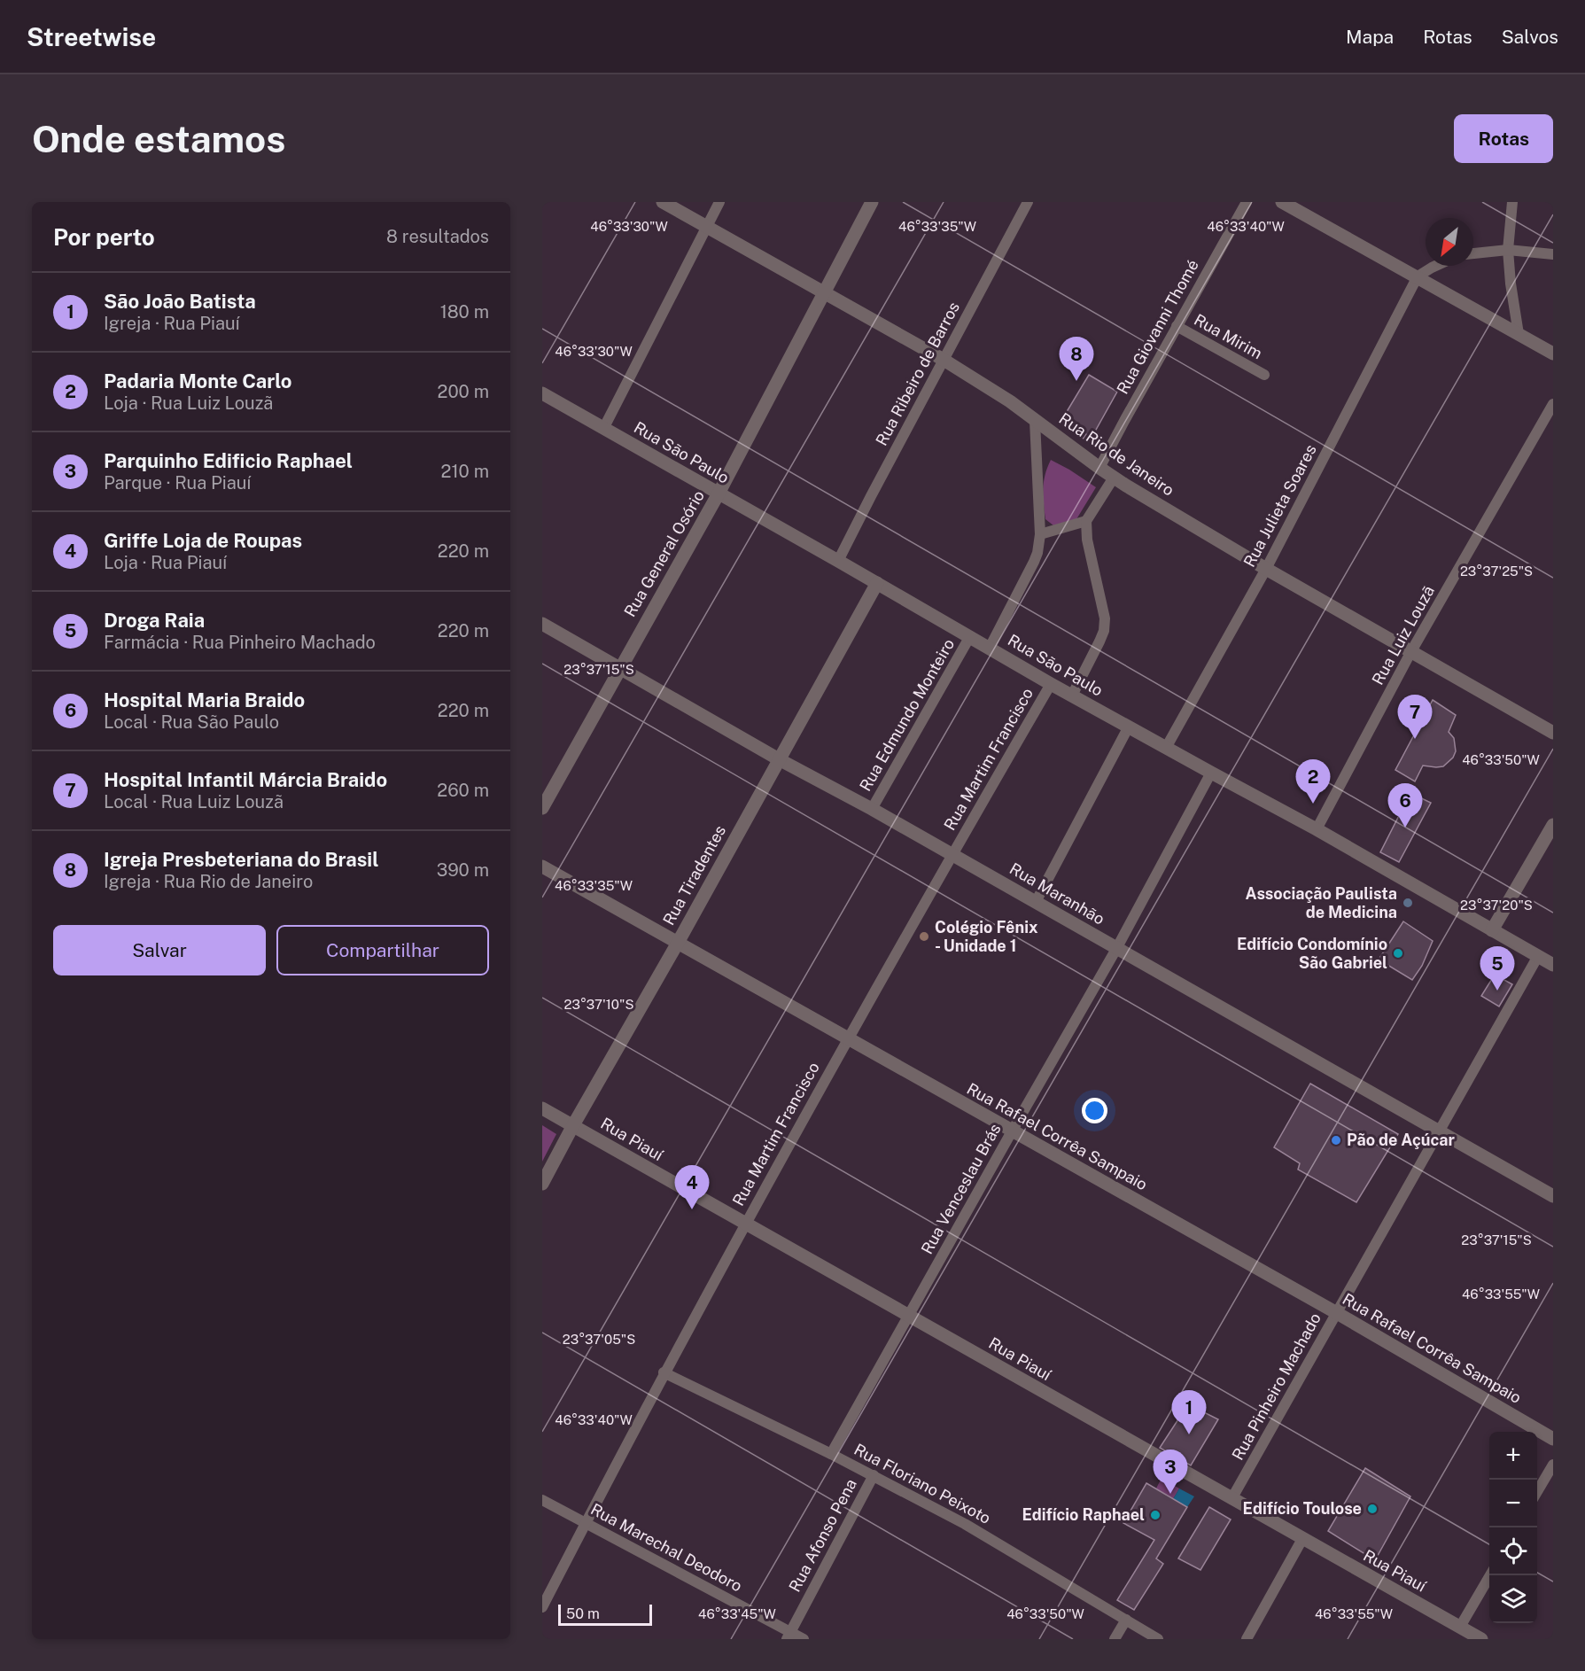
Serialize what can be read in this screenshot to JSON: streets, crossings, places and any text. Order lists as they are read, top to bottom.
{
  "streets": {
    "street": [
      "Rua Giovanni Thomé",
      "Rua Mirim",
      "Rua Ribeiro de Barros",
      "Rua São Paulo",
      "Rua Rio de Janeiro",
      "Rua Julieta Soares",
      "Rua General Osório",
      "Rua Luiz Louzã",
      "Rua Edmundo Monteiro",
      "Rua Martim Francisco",
      "Rua Tiradentes",
      "Rua Maranhão",
      "Rua Rafael Corrêa Sampaio",
      "Rua Piauí",
      "Rua Venceslau Brás",
      "Rua Pinheiro Machado",
      "Rua Floriano Peixoto",
      "Rua Afonso Pena",
      "Rua Marechal Deodoro"
    ]
  },
  "crossings": [
    ["Rua Giovanni Thomé", "Rua Mirim"],
    ["Rua Giovanni Thomé", "Rua Rio de Janeiro"],
    ["Rua Ribeiro de Barros", "Rua São Paulo"],
    ["Rua Ribeiro de Barros", "Rua Rio de Janeiro"],
    ["Rua São Paulo", "Rua Julieta Soares"],
    ["Rua São Paulo", "Rua General Osório"],
    ["Rua São Paulo", "Rua Luiz Louzã"],
    ["Rua São Paulo", "Rua Edmundo Monteiro"],
    ["Rua São Paulo", "Rua Martim Francisco"],
    ["Rua São Paulo", "Rua Tiradentes"],
    ["Rua São Paulo", "Rua Venceslau Brás"],
    ["Rua São Paulo", "Rua Pinheiro Machado"],
    ["Rua Rio de Janeiro", "Rua Julieta Soares"],
    ["Rua Rio de Janeiro", "Rua General Osório"],
    ["Rua Rio de Janeiro", "Rua Luiz Louzã"],
    ["Rua General Osório", "Rua Maranhão"],
    ["Rua Edmundo Monteiro", "Rua Maranhão"],
    ["Rua Martim Francisco", "Rua Maranhão"],
    ["Rua Martim Francisco", "Rua Rafael Corrêa Sampaio"],
    ["Rua Martim Francisco", "Rua Piauí"],
    ["Rua Martim Francisco", "Rua Floriano Peixoto"],
    ["Rua Martim Francisco", "Rua Marechal Deodoro"],
    ["Rua Tiradentes", "Rua Maranhão"],
    ["Rua Tiradentes", "Rua Rafael Corrêa Sampaio"],
    ["Rua Tiradentes", "Rua Piauí"],
    ["Rua Maranhão", "Rua Venceslau Brás"],
    ["Rua Maranhão", "Rua Pinheiro Machado"],
    ["Rua Rafael Corrêa Sampaio", "Rua Venceslau Brás"],
    ["Rua Rafael Corrêa Sampaio", "Rua Pinheiro Machado"],
    ["Rua Piauí", "Rua Venceslau Brás"],
    ["Rua Piauí", "Rua Pinheiro Machado"],
    ["Rua Venceslau Brás", "Rua Floriano Peixoto"],
    ["Rua Floriano Peixoto", "Rua Afonso Pena"],
    ["Rua Afonso Pena", "Rua Marechal Deodoro"]
  ],
  "places": [
    "Associação Paulista de Medicina",
    "Colégio Fênix - Unidade 1",
    "Edifício Condomínio São Gabriel",
    "Pão de Açúcar",
    "Edifício Toulose",
    "Edifício Raphael"
  ],
  "scale_bar": "50 m",
  "north": "bottom left",
  "page": {
    "header": "Streetwise",
    "nav": ["Mapa", "Rotas", "Salvos"],
    "buttons": [
      "Rotas",
      ["Salvar", "Compartilhar"]
    ],
    "title": "Onde estamos",
    "heading": ["Por perto", "8 resultados"],
    "list": [
      {
        "mark": "1",
        "name": "São João Batista",
        "note": "Igreja · Rua Piauí",
        "value": "180 m"
      },
      {
        "mark": "2",
        "name": "Padaria Monte Carlo",
        "note": "Loja · Rua Luiz Louzã",
        "value": "200 m"
      },
      {
        "mark": "3",
        "name": "Parquinho Edificio Raphael",
        "note": "Parque · Rua Piauí",
        "value": "210 m"
      },
      {
        "mark": "4",
        "name": "Griffe Loja de Roupas",
        "note": "Loja · Rua Piauí",
        "value": "220 m"
      },
      {
        "mark": "5",
        "name": "Droga Raia",
        "note": "Farmácia · Rua Pinheiro Machado",
        "value": "220 m"
      },
      {
        "mark": "6",
        "name": "Hospital Maria Braido",
        "note": "Local · Rua São Paulo",
        "value": "220 m"
      },
      {
        "mark": "7",
        "name": "Hospital Infantil Márcia Braido",
        "note": "Local · Rua Luiz Louzã",
        "value": "260 m"
      },
      {
        "mark": "8",
        "name": "Igreja Presbeteriana do Brasil",
        "note": "Igreja · Rua Rio de Janeiro",
        "value": "390 m"
      }
    ],
    "pins": [
      "8",
      "7",
      "2",
      "6",
      "5",
      "4",
      "1",
      "3"
    ],
    "map_buttons": ["+", "−"],
    "scale": "50 m"
  },
  "coordinates": [
    "46°33'30\"W",
    "46°33'35\"W",
    "46°33'40\"W",
    "23°37'25\"S",
    "23°37'15\"S",
    "46°33'50\"W",
    "23°37'20\"S",
    "23°37'10\"S",
    "46°33'55\"W",
    "23°37'05\"S",
    "46°33'45\"W"
  ]
}
